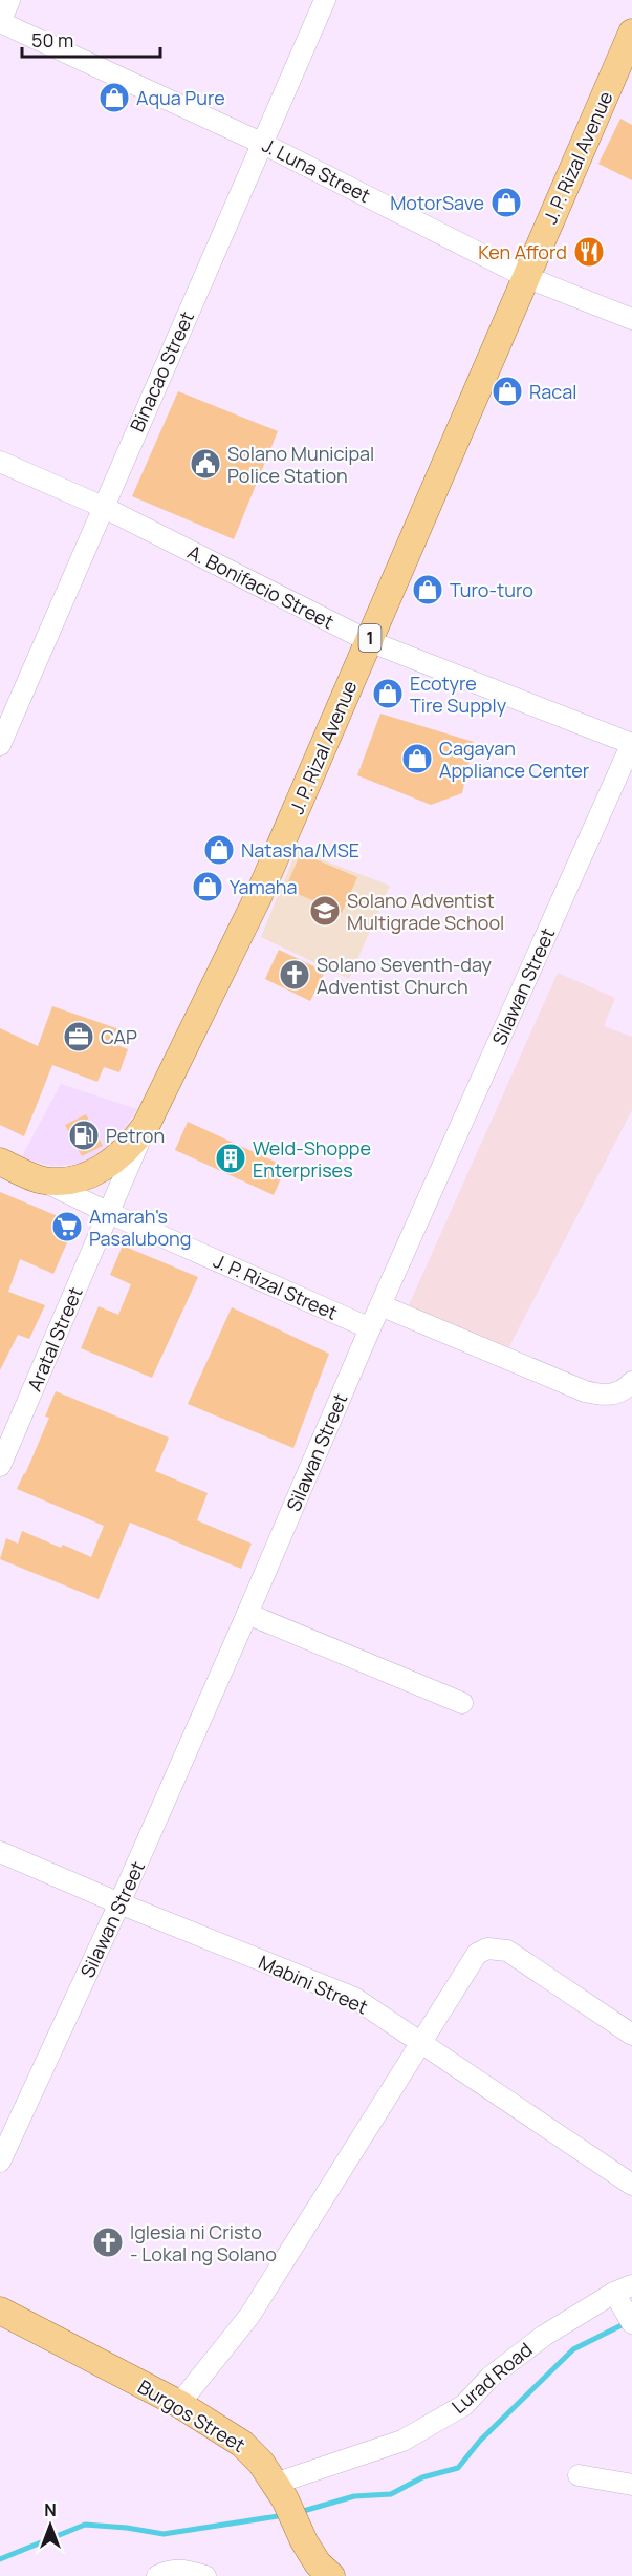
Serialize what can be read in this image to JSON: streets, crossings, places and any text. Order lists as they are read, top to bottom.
{
  "streets": {
    "main road": ["J. P. Rizal Avenue", "1", "Burgos Street"],
    "street": [
      "J. Luna Street",
      "Binacao Street",
      "A. Bonifacio Street",
      "Silawan Street",
      "J. P. Rizal Street",
      "Aratal Street",
      "Mabini Street",
      "Lurad Road"
    ]
  },
  "crossings": [
    ["J. P. Rizal Avenue", "J. Luna Street"],
    ["J. P. Rizal Avenue", "A. Bonifacio Street"],
    ["J. P. Rizal Avenue", "J. P. Rizal Street"],
    ["J. P. Rizal Avenue", "Aratal Street"],
    ["J. Luna Street", "Binacao Street"],
    ["Binacao Street", "A. Bonifacio Street"],
    ["A. Bonifacio Street", "Silawan Street"],
    ["Silawan Street", "J. P. Rizal Street"],
    ["Silawan Street", "Mabini Street"],
    ["J. P. Rizal Street", "Aratal Street"],
    ["Lurad Road", "Burgos Street"]
  ],
  "places": {
    "shop": [
      "Aqua Pure",
      "MotorSave",
      "Racal",
      "Turo-turo",
      "Ecotyre Tire Supply",
      "Cagayan Appliance Center",
      "Natasha/MSE",
      "Yamaha"
    ],
    "restaurant": ["Ken Afford"],
    "public building": ["Solano Municipal Police Station"],
    "school or university": ["Solano Adventist Multigrade School"],
    "church": ["Solano Seventh-day Adventist Church", "Iglesia ni Cristo - Lokal ng Solano"],
    "office": ["CAP"],
    "fuel station": ["Petron"],
    "building": ["Weld-Shoppe Enterprises"],
    "supermarket": ["Amarah's Pasalubong"]
  },
  "scale_bar": "50 m",
  "north": "top"
}
